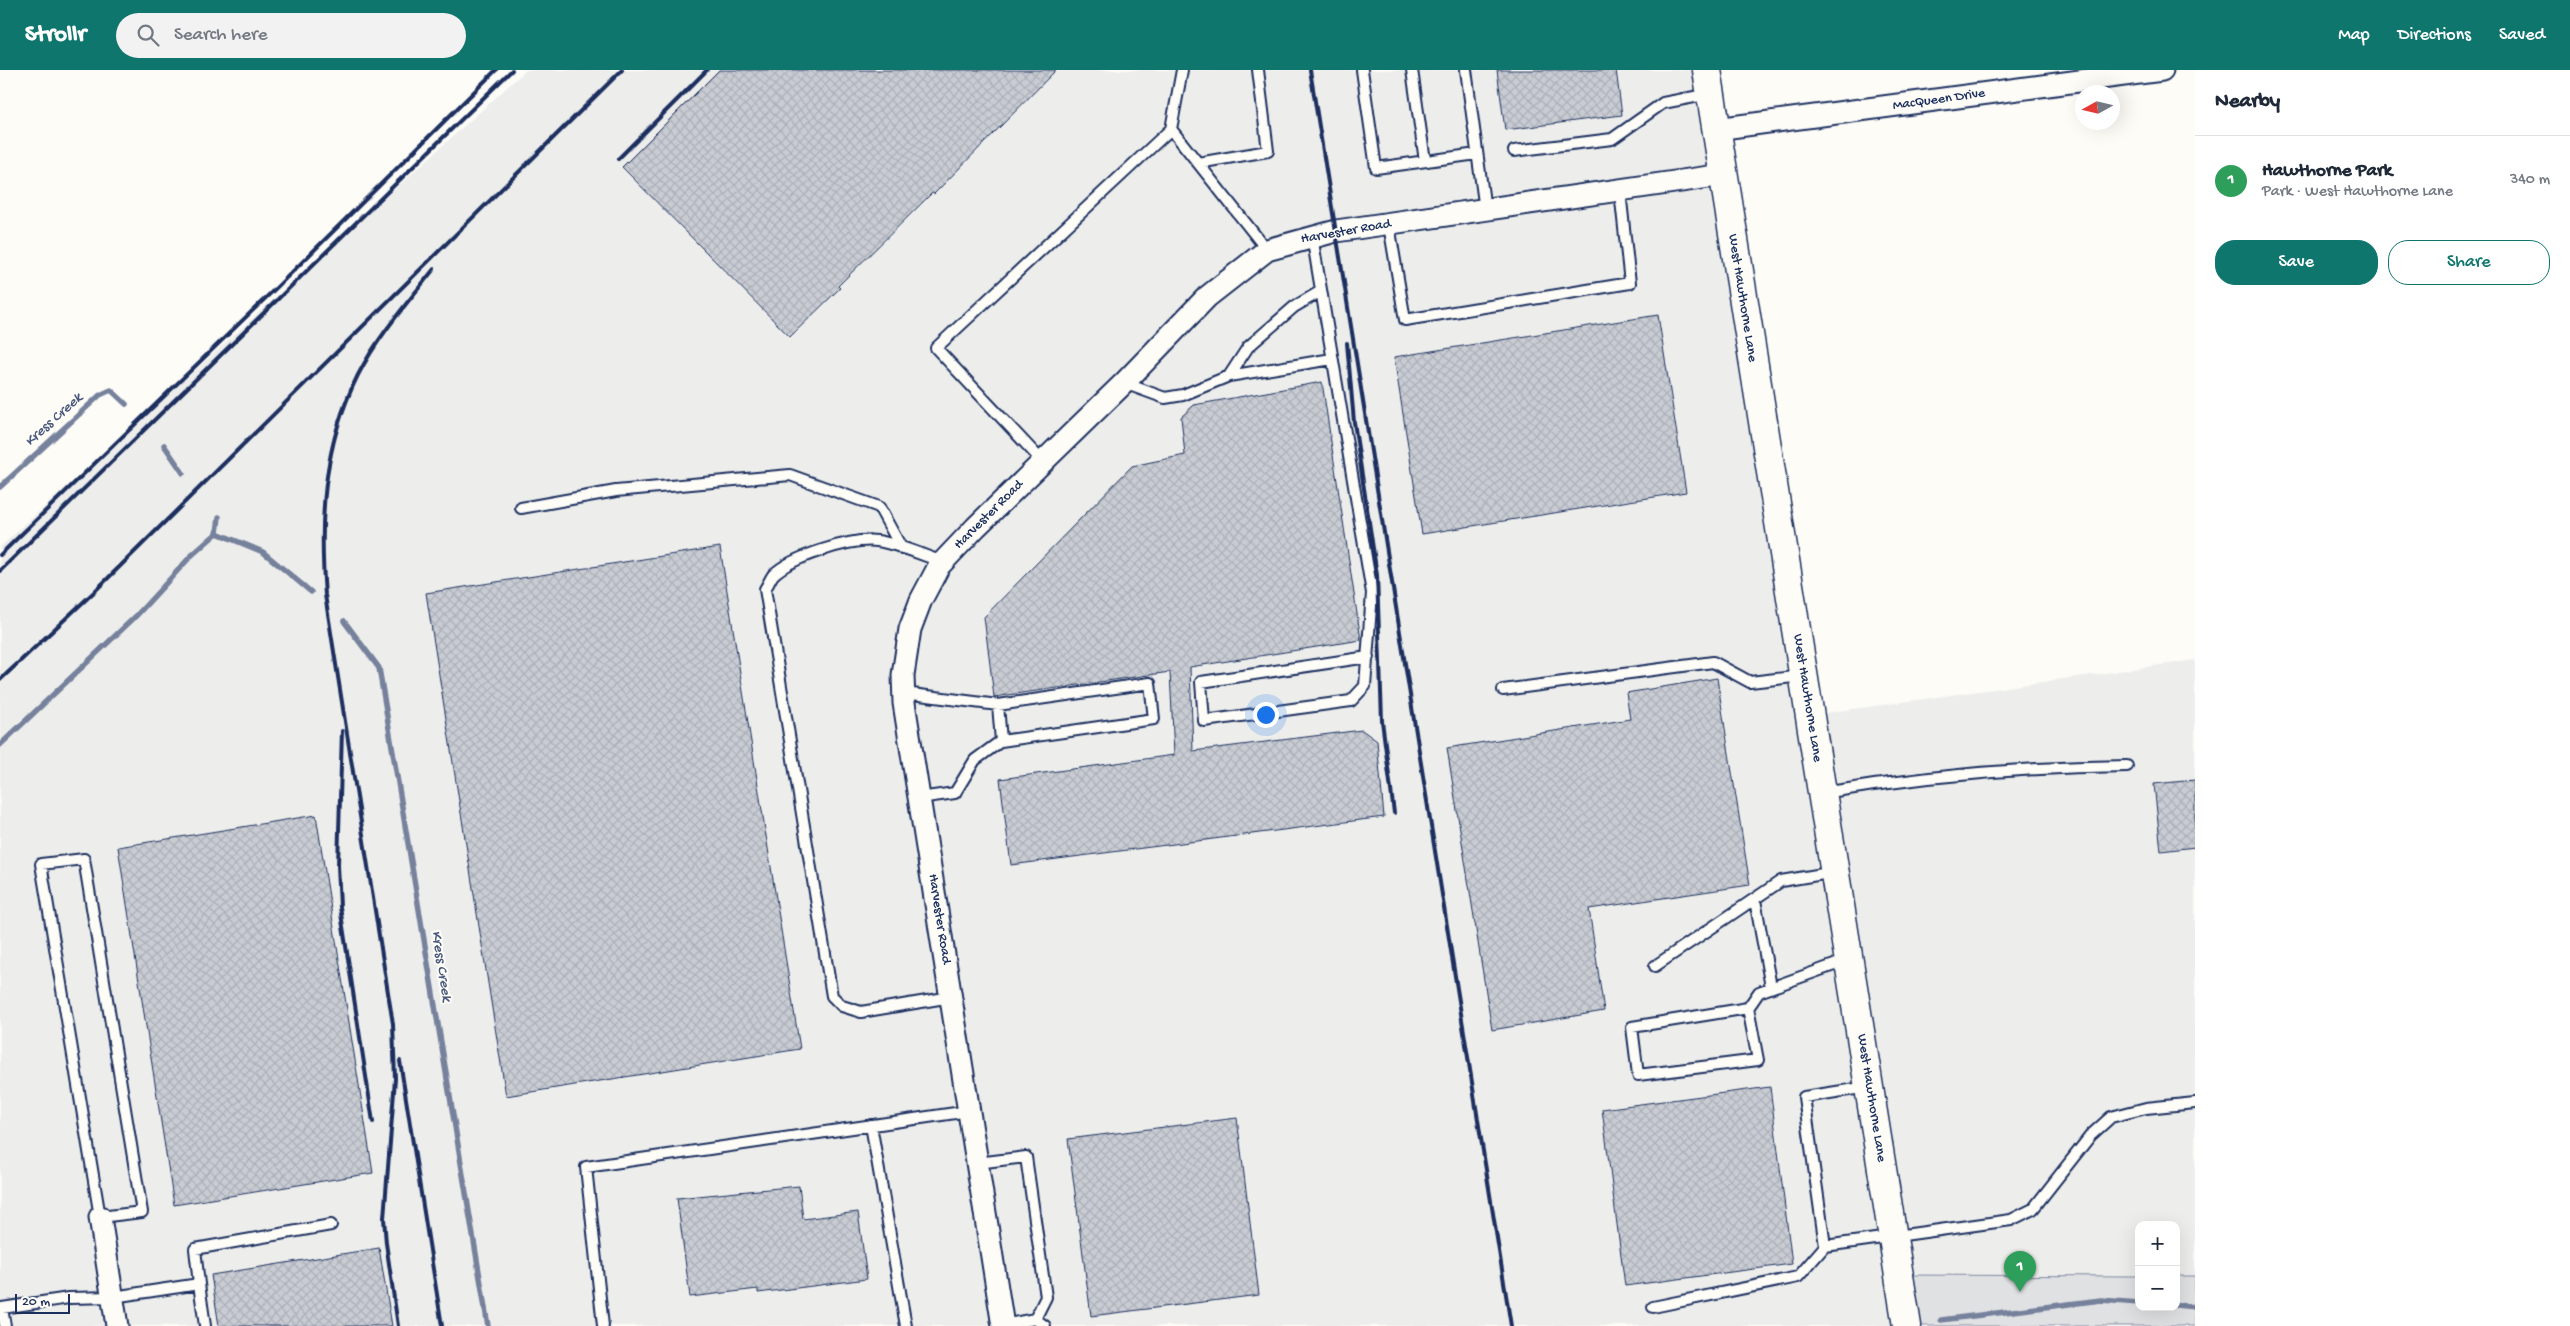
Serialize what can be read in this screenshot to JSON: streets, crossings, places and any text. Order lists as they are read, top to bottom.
{
  "streets": {
    "street": ["MacQueen Drive", "Harvester Road", "West Hawthorne Lane"]
  },
  "crossings": [
    ["MacQueen Drive", "West Hawthorne Lane"],
    ["Harvester Road", "West Hawthorne Lane"]
  ],
  "water": ["Kress Creek"],
  "scale_bar": "20 m",
  "north": "left",
  "page": {
    "header": "Strollr",
    "search": "Search here",
    "nav": ["Map", "Directions", "Saved"],
    "heading": "Nearby",
    "list": [
      {
        "mark": "1",
        "name": "Hawthorne Park",
        "note": "Park · West Hawthorne Lane",
        "value": "340 m"
      }
    ],
    "buttons": ["Save", "Share"],
    "map_buttons": ["+", "−"],
    "pins": "1",
    "scale": "20 m"
  }
}
